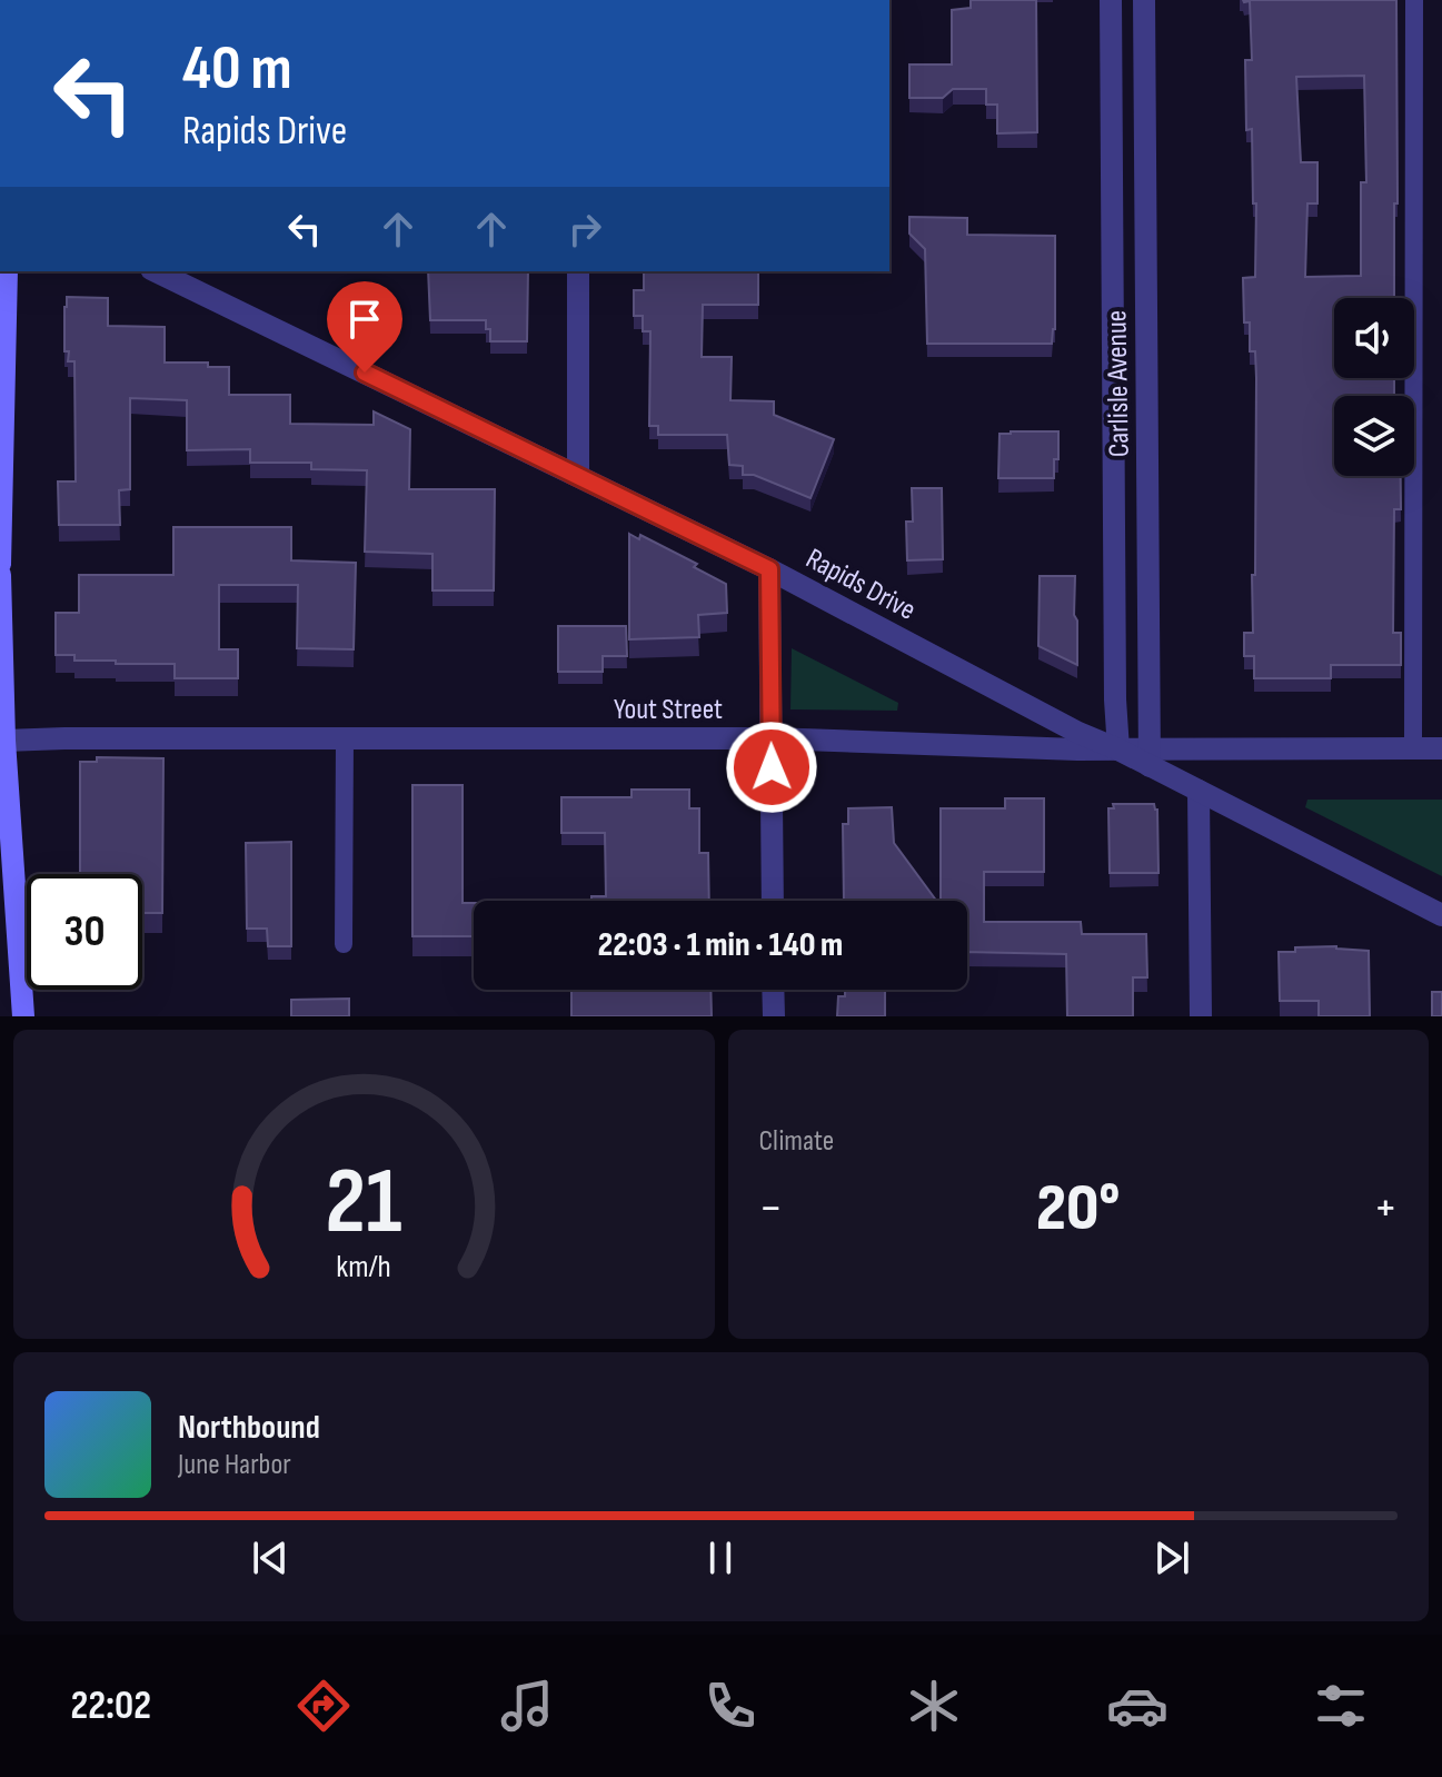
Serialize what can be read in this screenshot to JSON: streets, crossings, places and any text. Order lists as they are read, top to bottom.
{
  "streets": {
    "street": ["Carlisle Avenue", "Rapids Drive", "Yout Street"]
  },
  "crossings": [
    ["Carlisle Avenue", "Rapids Drive"],
    ["Carlisle Avenue", "Yout Street"],
    ["Rapids Drive", "Yout Street"]
  ],
  "page": {
    "turn": ["40 m", "Rapids Drive"],
    "limit": "30",
    "trip": "22:03 · 1 min · 140 m",
    "tile": "Climate",
    "heat": ["−", "20°", "+"],
    "song": ["Northbound", "June Harbor"],
    "tabs": "22:02",
    "gauge": ["21", "km/h"]
  }
}
